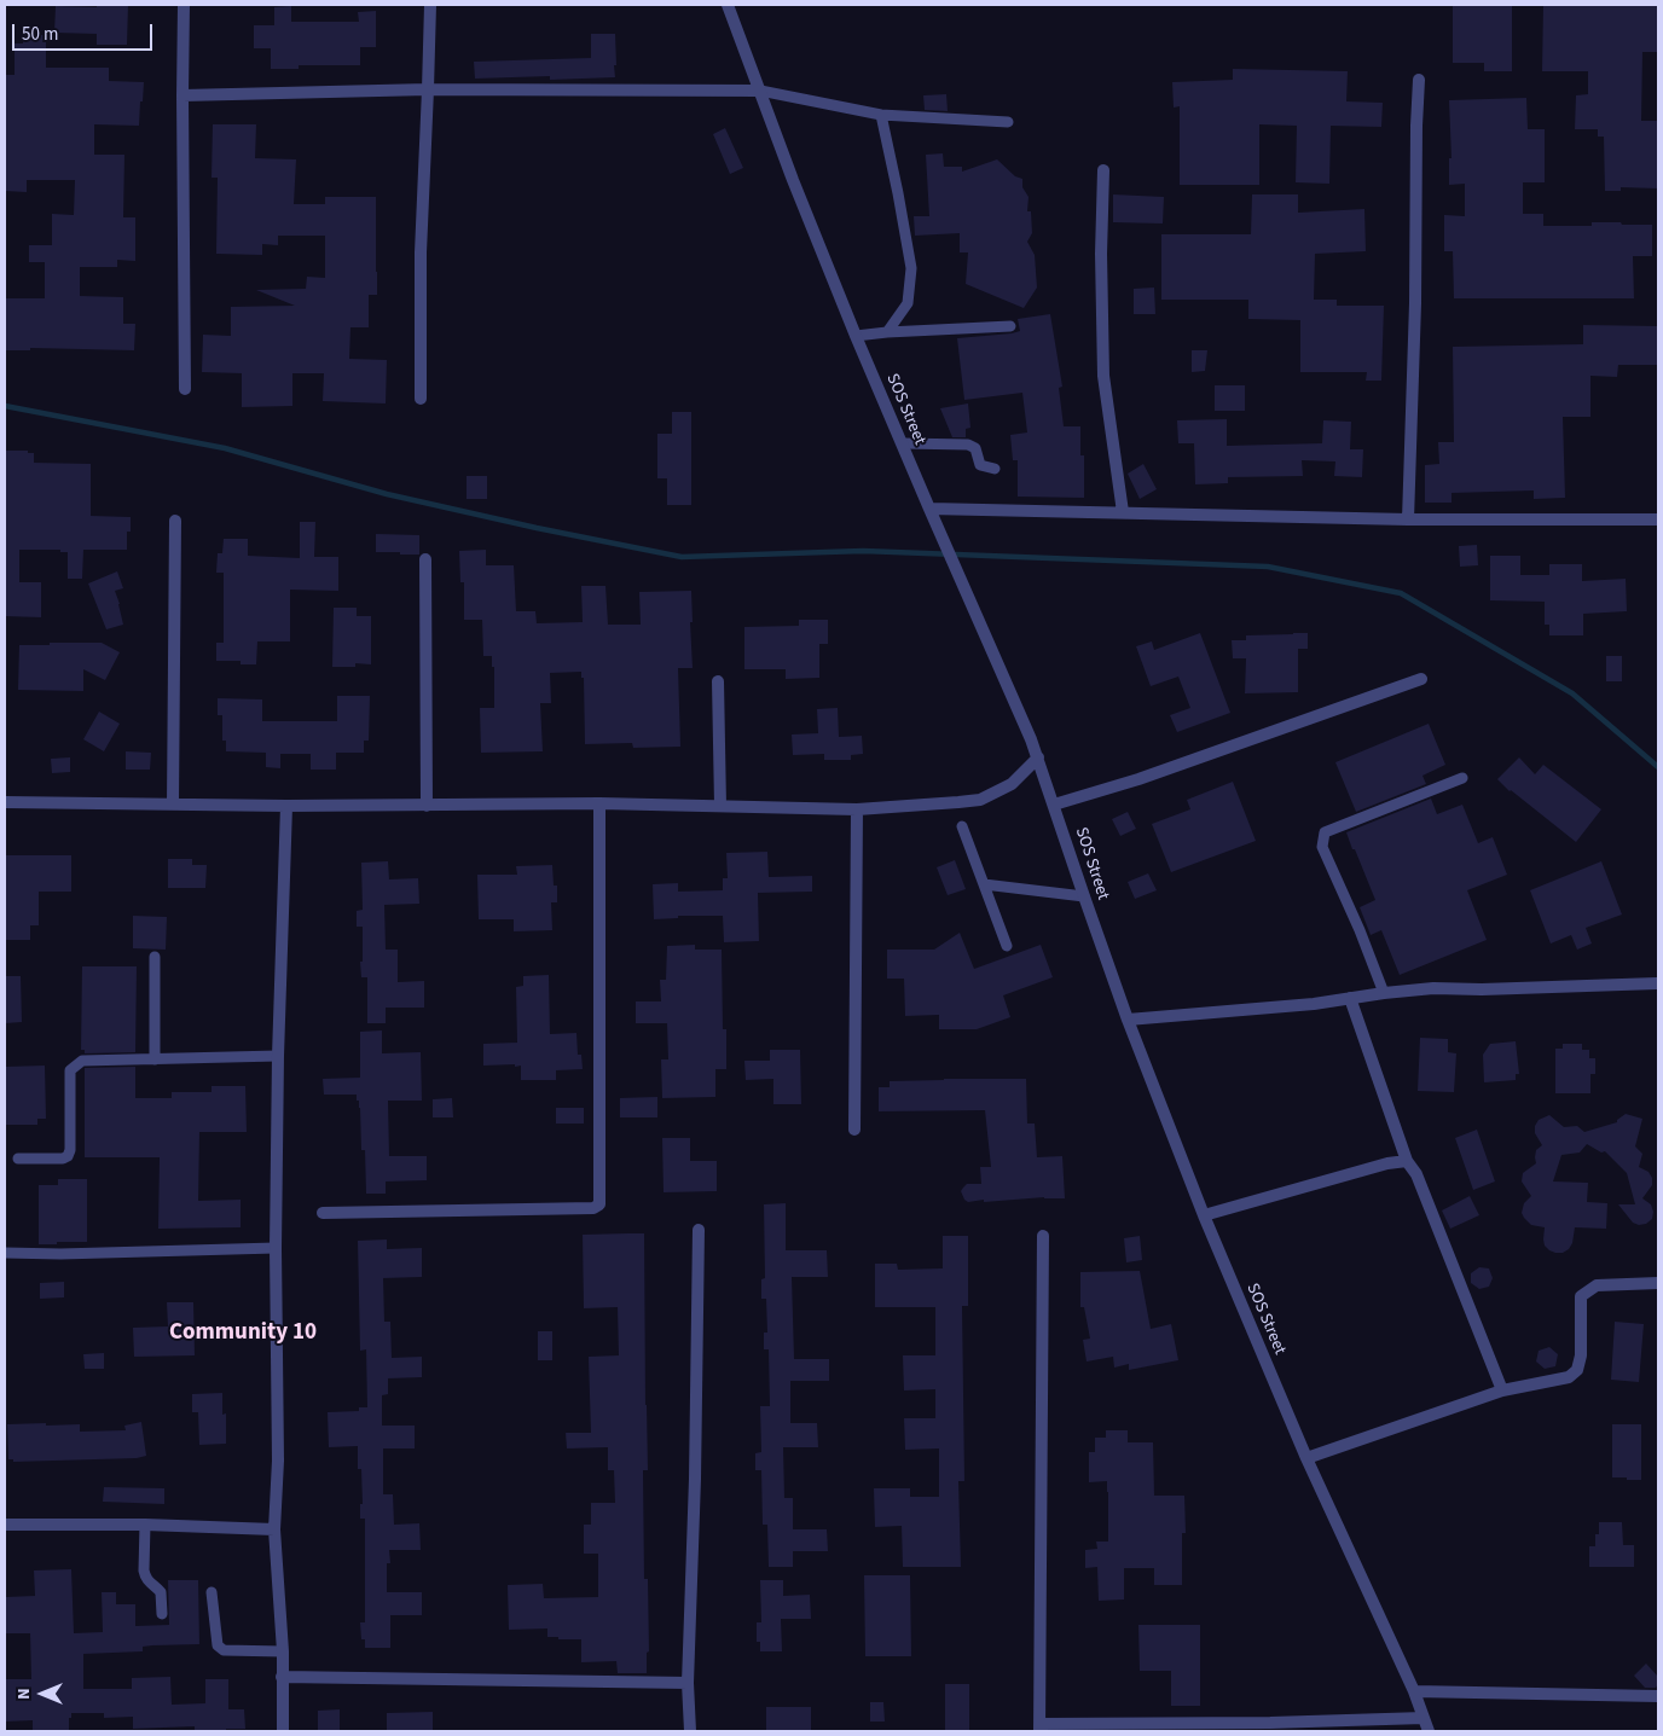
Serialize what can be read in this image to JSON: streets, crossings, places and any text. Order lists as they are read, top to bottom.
{
  "streets": {
    "street": ["SOS Street"]
  },
  "districts": ["Community 10"],
  "scale_bar": "50 m",
  "north": "left"
}
